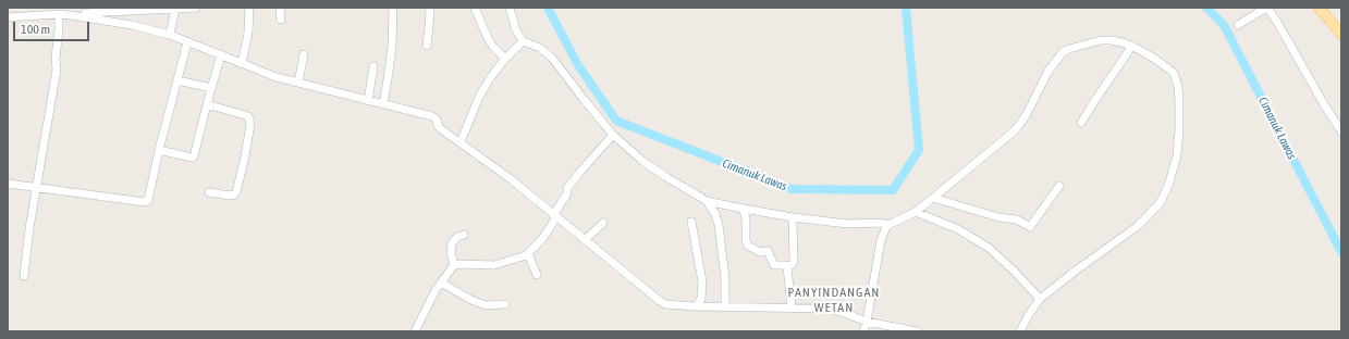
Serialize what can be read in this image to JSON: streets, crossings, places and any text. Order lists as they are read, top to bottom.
{
  "districts": ["PANYINDANGAN WETAN"],
  "water": ["Cimanuk Lawas"],
  "scale_bar": "100 m"
}
